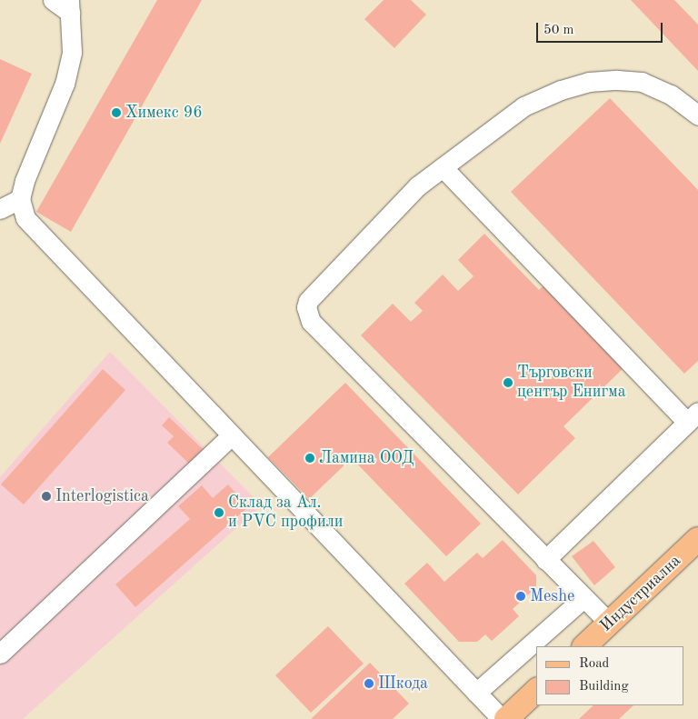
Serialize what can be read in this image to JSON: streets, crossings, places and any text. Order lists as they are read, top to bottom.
{
  "streets": {
    "main road": ["Индустриална"]
  },
  "places": [
    "Химекс 96",
    "Търговски център Енигма",
    "Ламина ООД",
    "Interlogistica",
    "Склад за Ал. и PVC профили",
    "Meshe",
    "Шкода"
  ],
  "legend": ["Road", "Building"],
  "scale_bar": "50 m"
}
